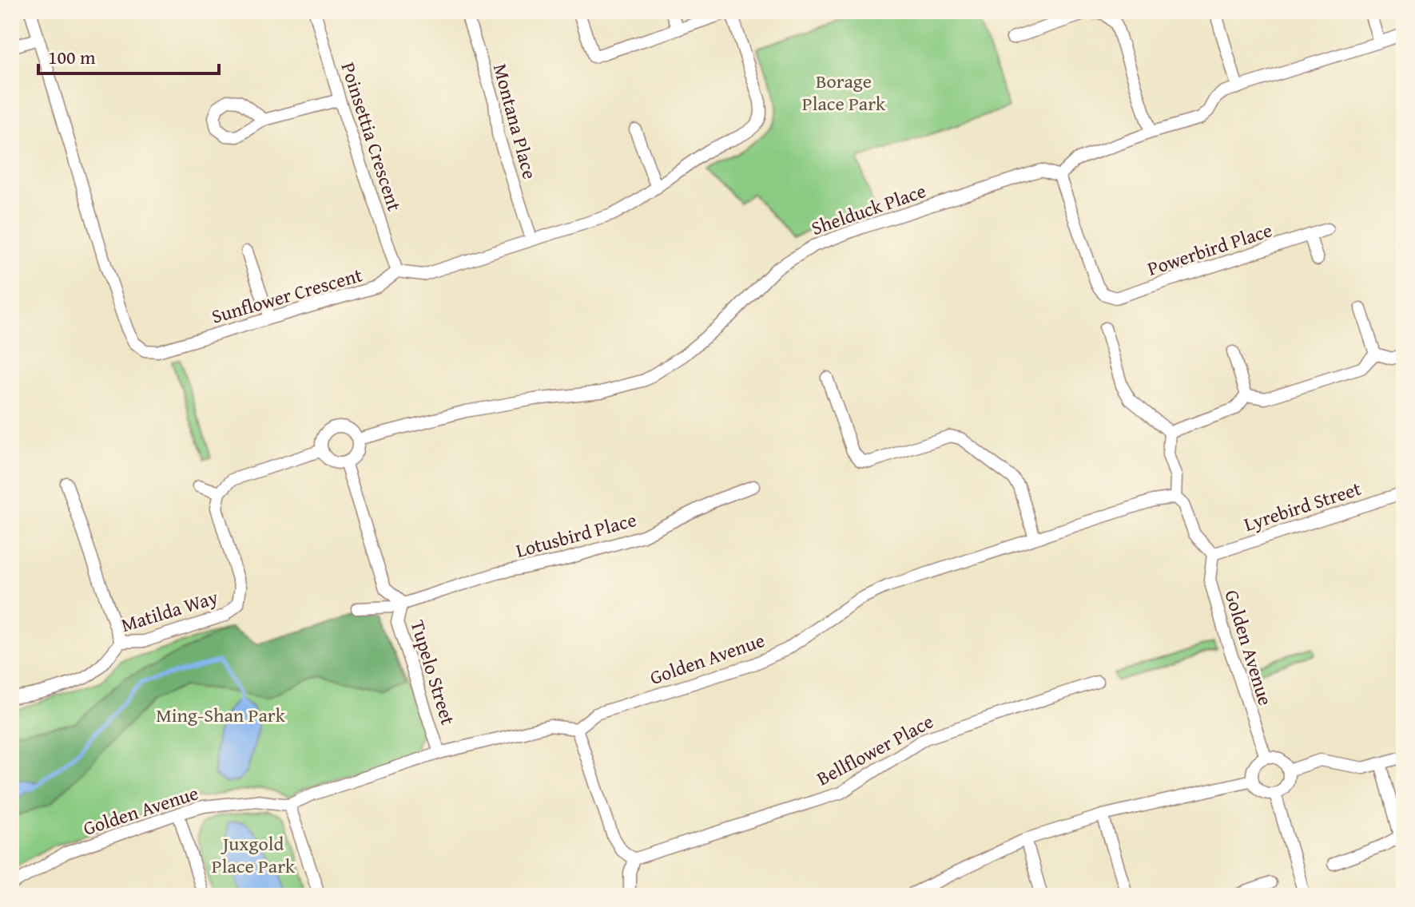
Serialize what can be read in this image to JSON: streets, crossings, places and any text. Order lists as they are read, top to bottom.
{
  "streets": {
    "street": [
      "Montana Place",
      "Poinsettia Crescent",
      "Shelduck Place",
      "Powerbird Place",
      "Sunflower Crescent",
      "Lyrebird Street",
      "Lotusbird Place",
      "Matilda Way",
      "Golden Avenue",
      "Tupelo Street",
      "Bellflower Place"
    ]
  },
  "crossings": [
    ["Poinsettia Crescent", "Sunflower Crescent"],
    ["Shelduck Place", "Powerbird Place"],
    ["Shelduck Place", "Tupelo Street"],
    ["Lyrebird Street", "Golden Avenue"],
    ["Lotusbird Place", "Tupelo Street"],
    ["Golden Avenue", "Tupelo Street"]
  ],
  "parks": ["Borage Place Park", "Ming-Shan Park", "Juxgold Place Park"],
  "scale_bar": "100 m"
}
